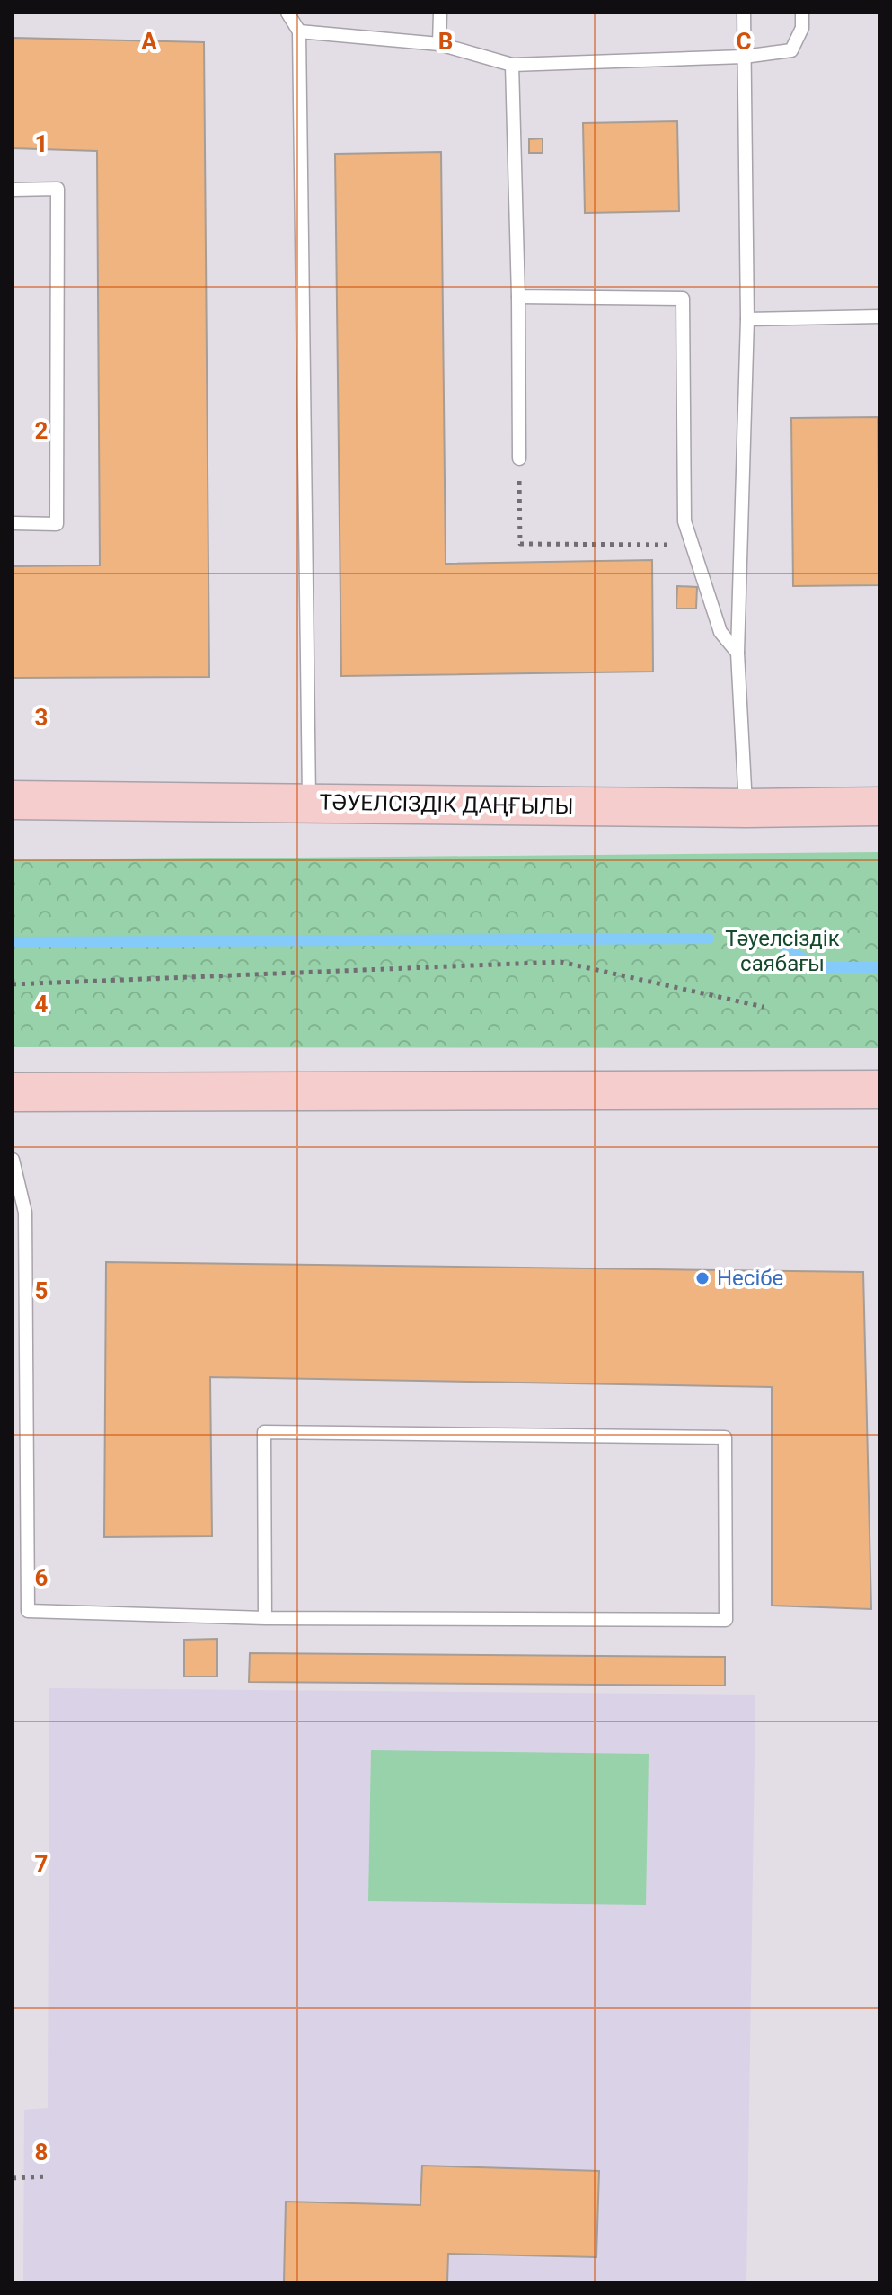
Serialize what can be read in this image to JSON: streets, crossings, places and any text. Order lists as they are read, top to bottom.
{
  "streets": {
    "street": ["ТӘУЕЛСІЗДІК ДАҢҒЫЛЫ"]
  },
  "parks": ["Тәуелсіздік саябағы"],
  "places": ["Несiбе"],
  "grid": {
    "columns": ["A", "B", "C"],
    "rows": [
      "1",
      "2",
      "3",
      "4",
      "5",
      "6",
      "7",
      "8"
    ]
  }
}
